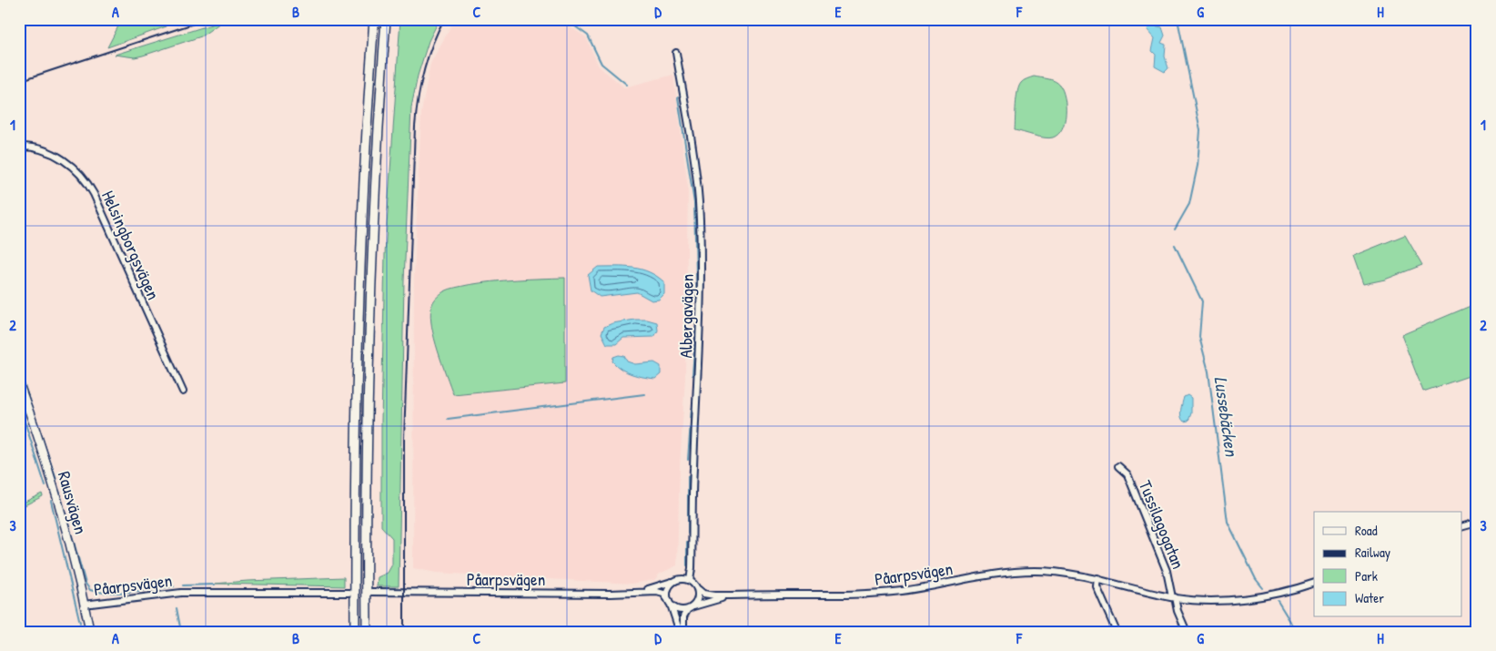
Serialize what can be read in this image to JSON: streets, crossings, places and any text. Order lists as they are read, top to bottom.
{
  "streets": {
    "main road": ["Rausvägen"],
    "street": [
      "Helsingborgsvägen",
      "Albergavägen",
      "Tussilagogatan",
      "Påarpsvägen"
    ]
  },
  "crossings": [
    ["Albergavägen", "Påarpsvägen"],
    ["Rausvägen", "Påarpsvägen"],
    ["Tussilagogatan", "Påarpsvägen"]
  ],
  "water": ["Lussebäcken"],
  "legend": [
    "Road",
    "Railway",
    "Park",
    "Water"
  ],
  "grid": {
    "columns": [
      "A",
      "B",
      "C",
      "D",
      "E",
      "F",
      "G",
      "H"
    ],
    "rows": ["1", "2", "3"]
  }
}
